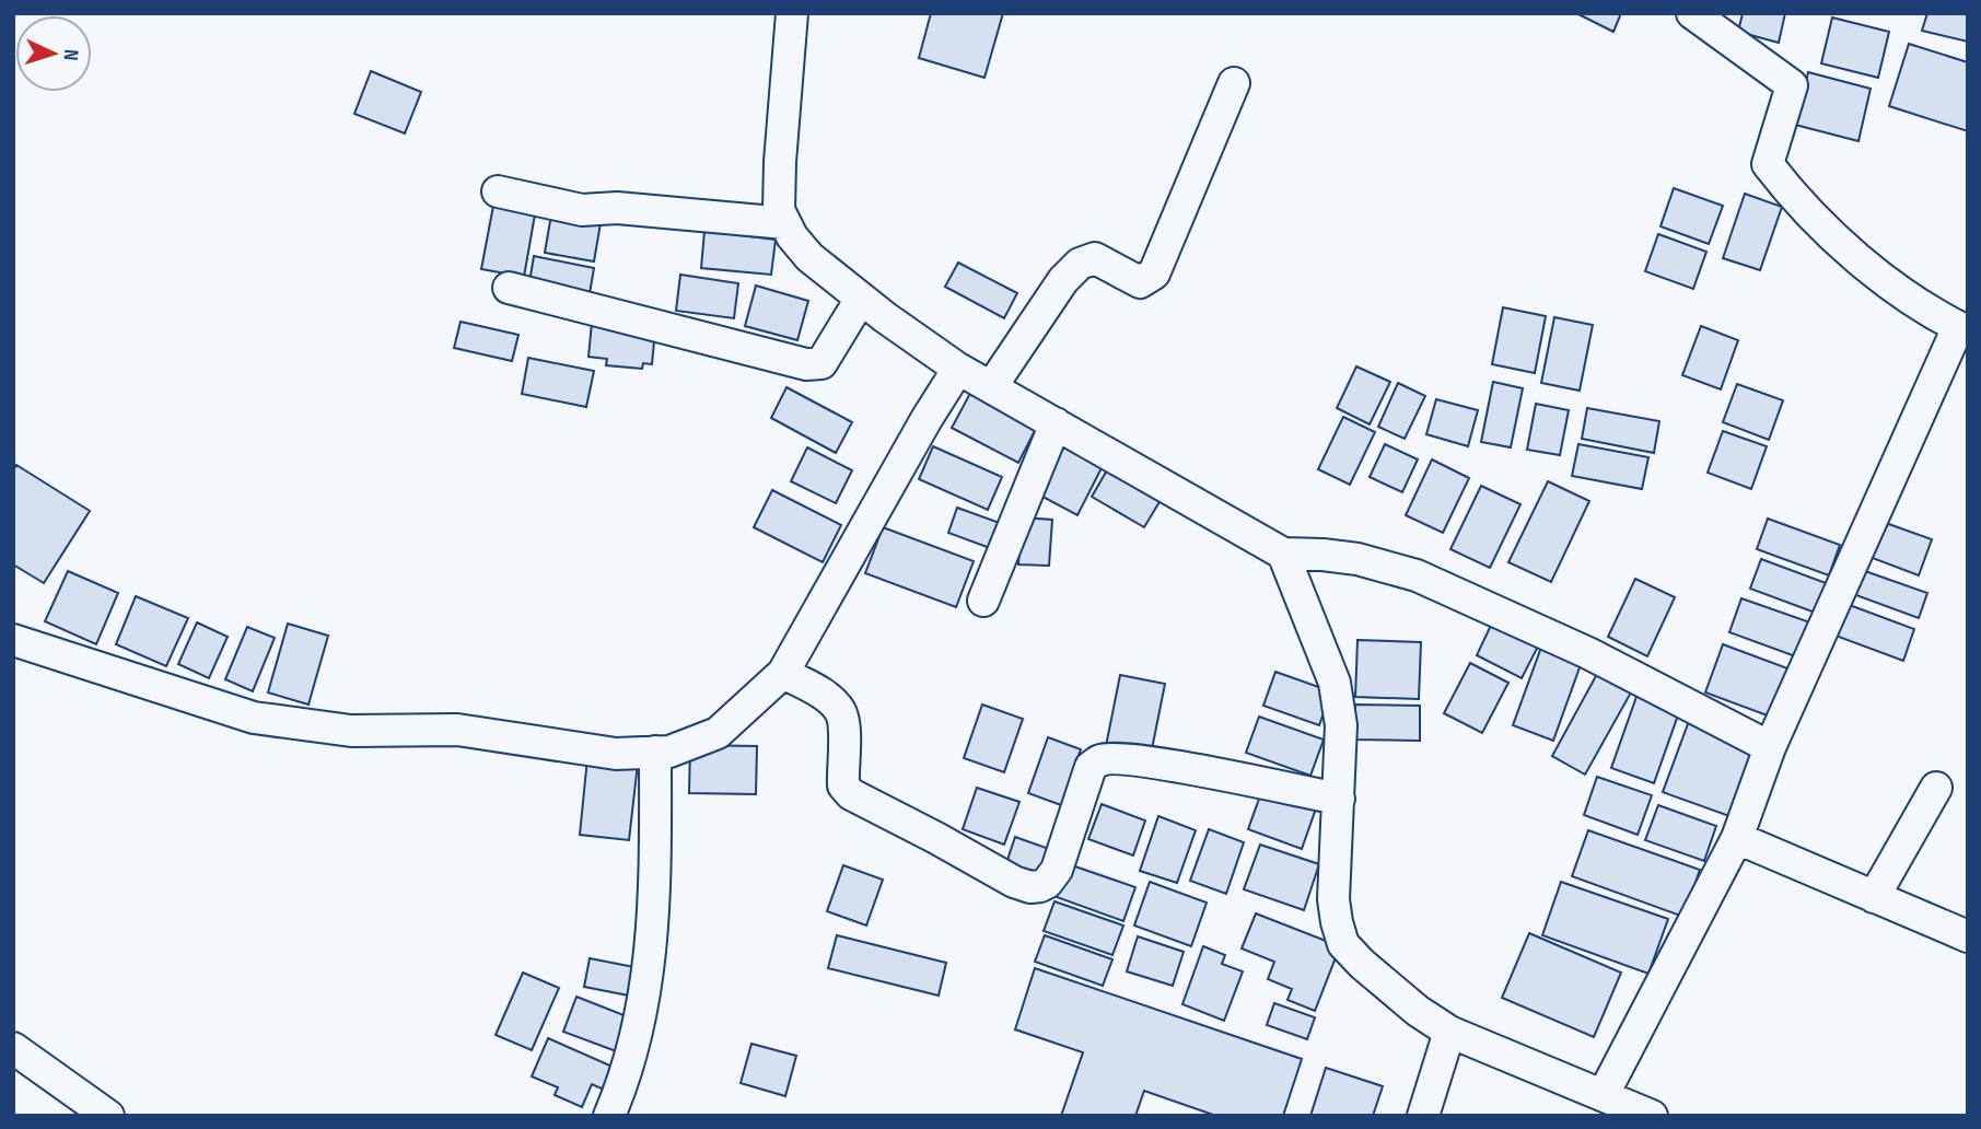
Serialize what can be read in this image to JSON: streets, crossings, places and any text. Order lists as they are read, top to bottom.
{
  "north": "right"
}
